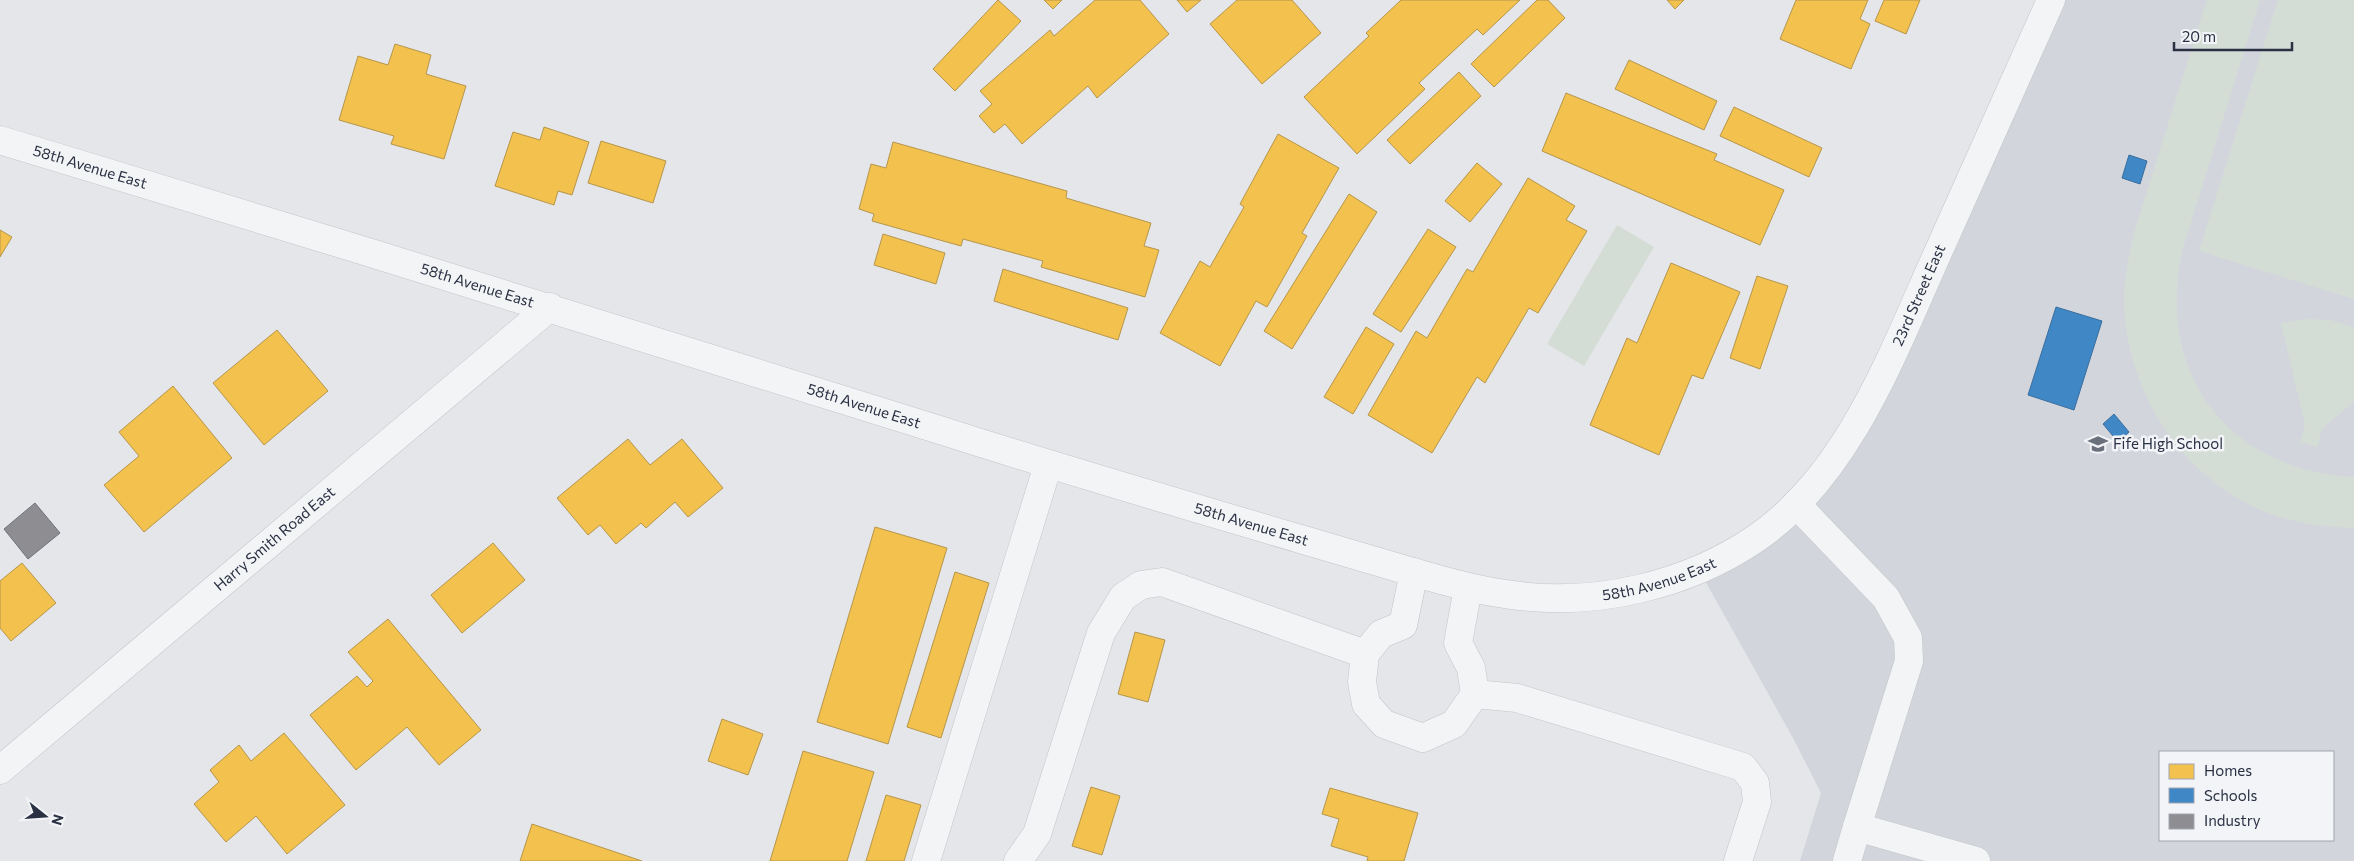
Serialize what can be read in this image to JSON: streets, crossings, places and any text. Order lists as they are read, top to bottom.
{
  "streets": {
    "street": ["58th Avenue East", "23rd Street East", "Harry Smith Road East"]
  },
  "crossings": [
    ["58th Avenue East", "23rd Street East"],
    ["58th Avenue East", "Harry Smith Road East"]
  ],
  "places": {
    "school or university": ["Fife High School"]
  },
  "legend": ["Homes", "Schools", "Industry"],
  "scale_bar": "20 m",
  "north": "right"
}
